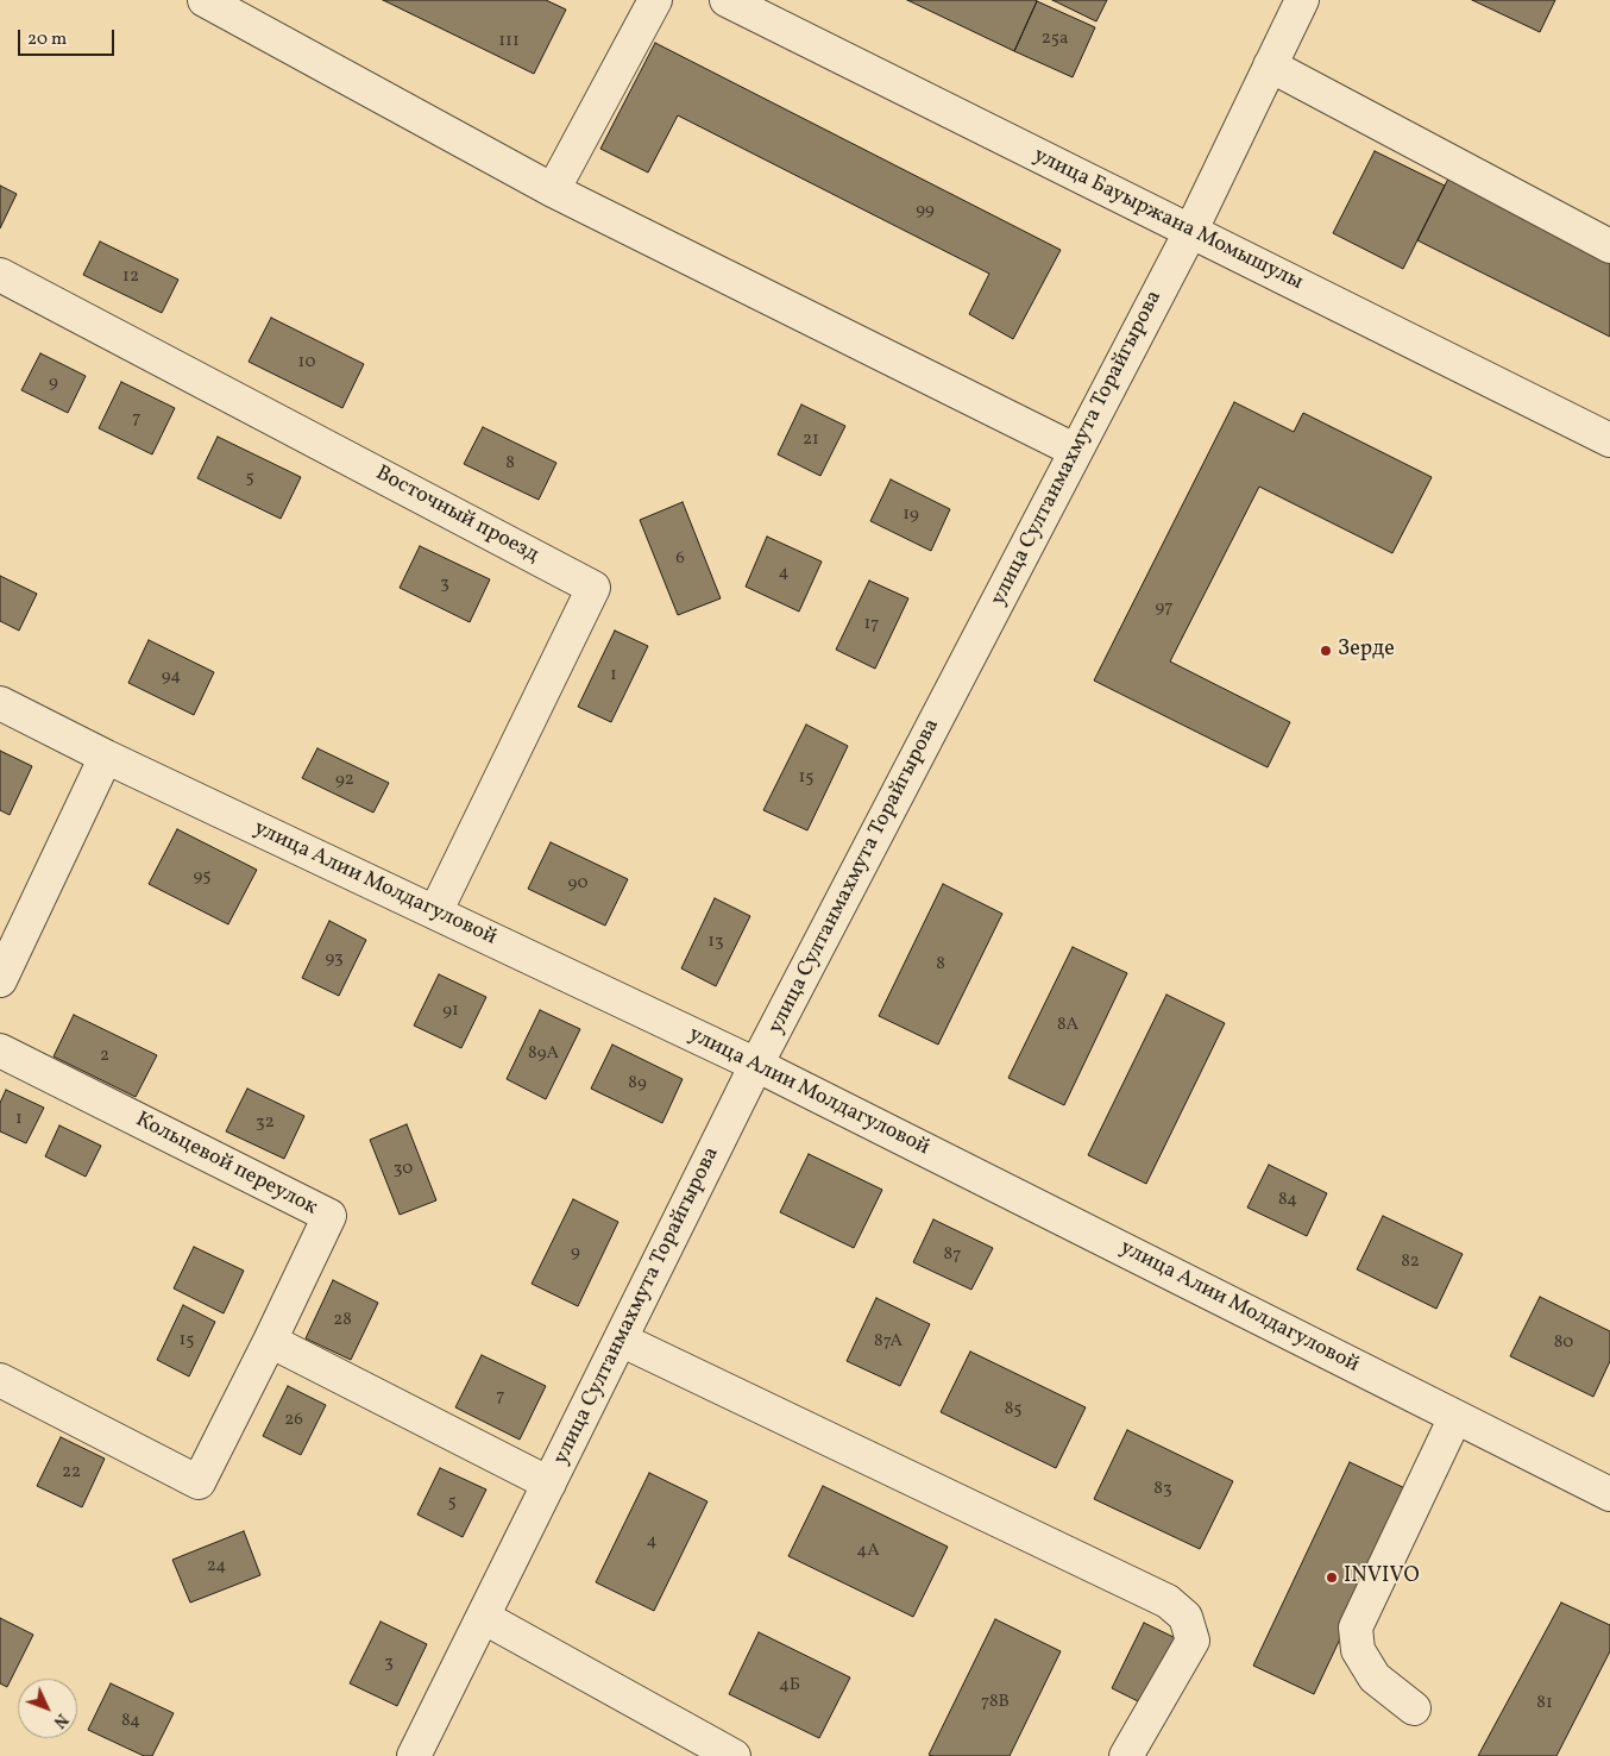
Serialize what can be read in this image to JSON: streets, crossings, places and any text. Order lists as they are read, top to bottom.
{
  "streets": {
    "street": [
      "улица Бауыржана Момышулы",
      "улица Султанмахмута Торайгырова",
      "Восточный проезд",
      "улица Алии Молдагуловой",
      "Кольцевой переулок"
    ]
  },
  "crossings": [
    ["улица Бауыржана Момышулы", "улица Султанмахмута Торайгырова"],
    ["улица Султанмахмута Торайгырова", "улица Алии Молдагуловой"],
    ["Восточный проезд", "улица Алии Молдагуловой"]
  ],
  "places": ["Зерде", "INVIVO"],
  "house_numbers": [
    "25а",
    "111",
    "99",
    "12",
    "10",
    "9",
    "7",
    "21",
    "8",
    "5",
    "19",
    "6",
    "4",
    "3",
    "97",
    "17",
    "1",
    "94",
    "15",
    "92",
    "95",
    "90",
    "13",
    "93",
    "8",
    "91",
    "8А",
    "89А",
    "2",
    "89",
    "1",
    "32",
    "30",
    "84",
    "9",
    "87",
    "82",
    "28",
    "15",
    "87А",
    "80",
    "7",
    "85",
    "26",
    "22",
    "83",
    "5",
    "4",
    "4А",
    "24",
    "3",
    "4Б",
    "78В",
    "81",
    "84"
  ],
  "scale_bar": "20 m",
  "north": "bottom right"
}
